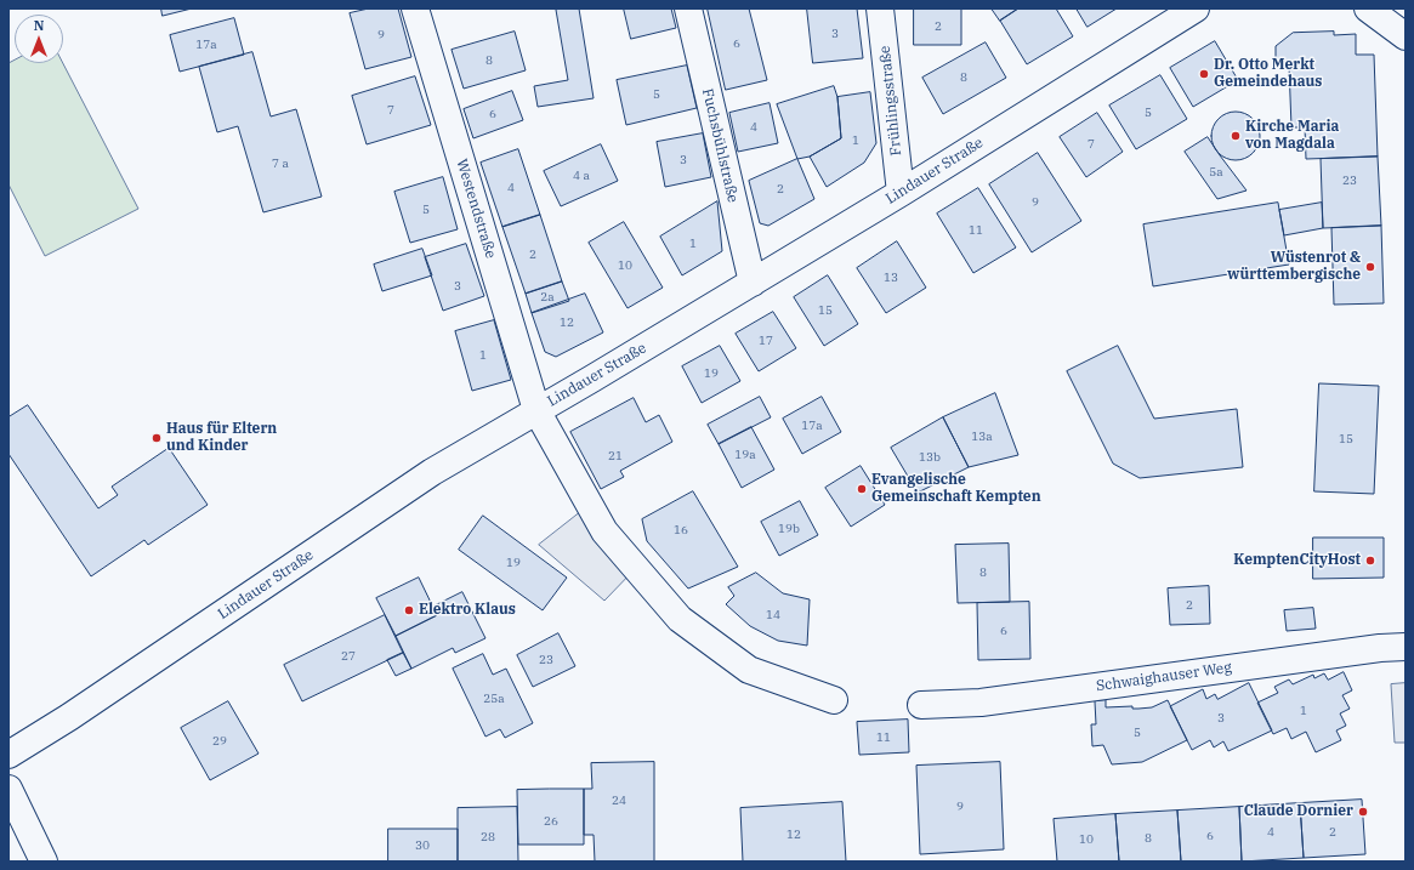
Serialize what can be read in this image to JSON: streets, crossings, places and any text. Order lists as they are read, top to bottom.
{
  "streets": {
    "street": [
      "Frühlingsstraße",
      "Fuchsbühlstraße",
      "Lindauer Straße",
      "Westendstraße",
      "Schwaighauser Weg"
    ]
  },
  "crossings": [
    ["Frühlingsstraße", "Lindauer Straße"],
    ["Fuchsbühlstraße", "Lindauer Straße"],
    ["Lindauer Straße", "Westendstraße"]
  ],
  "places": [
    "Dr. Otto Merkt Gemeindehaus",
    "Kirche Maria von Magdala",
    "Wüstenrot & württembergische",
    "Haus für Eltern und Kinder",
    "Evangelische Gemeinschaft Kempten",
    "KemptenCityHost",
    "Elektro Klaus",
    "Claude Dornier"
  ],
  "house_numbers": [
    "2",
    "3",
    "9",
    "6",
    "17a",
    "8",
    "8",
    "5",
    "7",
    "5",
    "6",
    "4",
    "1",
    "7",
    "3",
    "7 a",
    "5a",
    "4 a",
    "23",
    "4",
    "2",
    "9",
    "5",
    "11",
    "1",
    "2",
    "10",
    "13",
    "3",
    "2a",
    "15",
    "12",
    "17",
    "1",
    "19",
    "17a",
    "13a",
    "15",
    "19a",
    "21",
    "13b",
    "19b",
    "16",
    "19",
    "8",
    "2",
    "14",
    "6",
    "27",
    "23",
    "25a",
    "1",
    "3",
    "5",
    "11",
    "29",
    "24",
    "9",
    "26",
    "4",
    "2",
    "12",
    "6",
    "28",
    "8",
    "10",
    "30"
  ],
  "north": "top"
}
